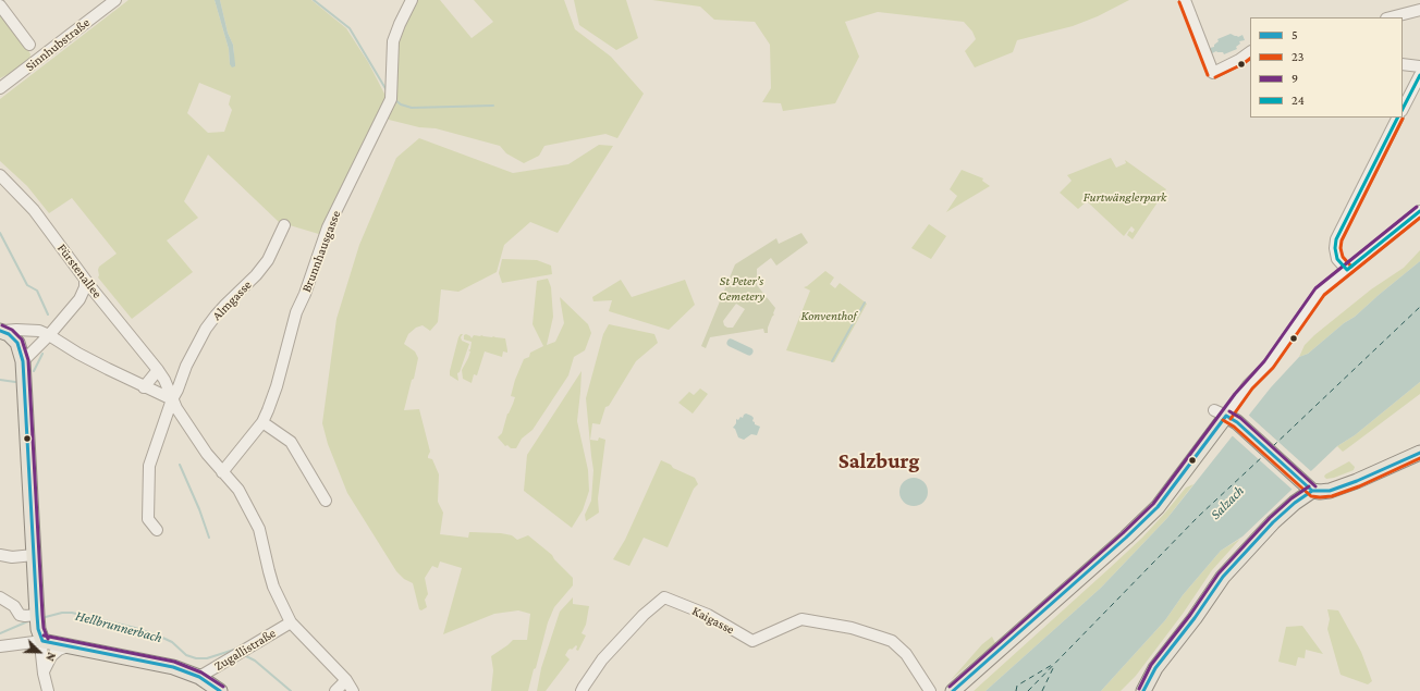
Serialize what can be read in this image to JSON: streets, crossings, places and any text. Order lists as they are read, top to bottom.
{
  "streets": {
    "street": [
      "Sinnhubstraße",
      "Brunnhausgasse",
      "Fürstenallee",
      "Almgasse",
      "Kaigasse",
      "Zugallistraße"
    ]
  },
  "crossings": [
    ["Brunnhausgasse", "Fürstenallee"],
    ["Fürstenallee", "Almgasse"],
    ["Fürstenallee", "Zugallistraße"]
  ],
  "districts": ["Salzburg"],
  "water": ["Salzach", "Hellbrunnerbach"],
  "parks": ["Furtwänglerpark", "St Peter’s Cemetery", "Konventhof"],
  "lines": [
    "transit line 23",
    "transit line 24",
    "transit line 9",
    "transit line 5"
  ],
  "legend": [
    "5",
    "23",
    "9",
    "24"
  ],
  "north": "bottom right"
}
